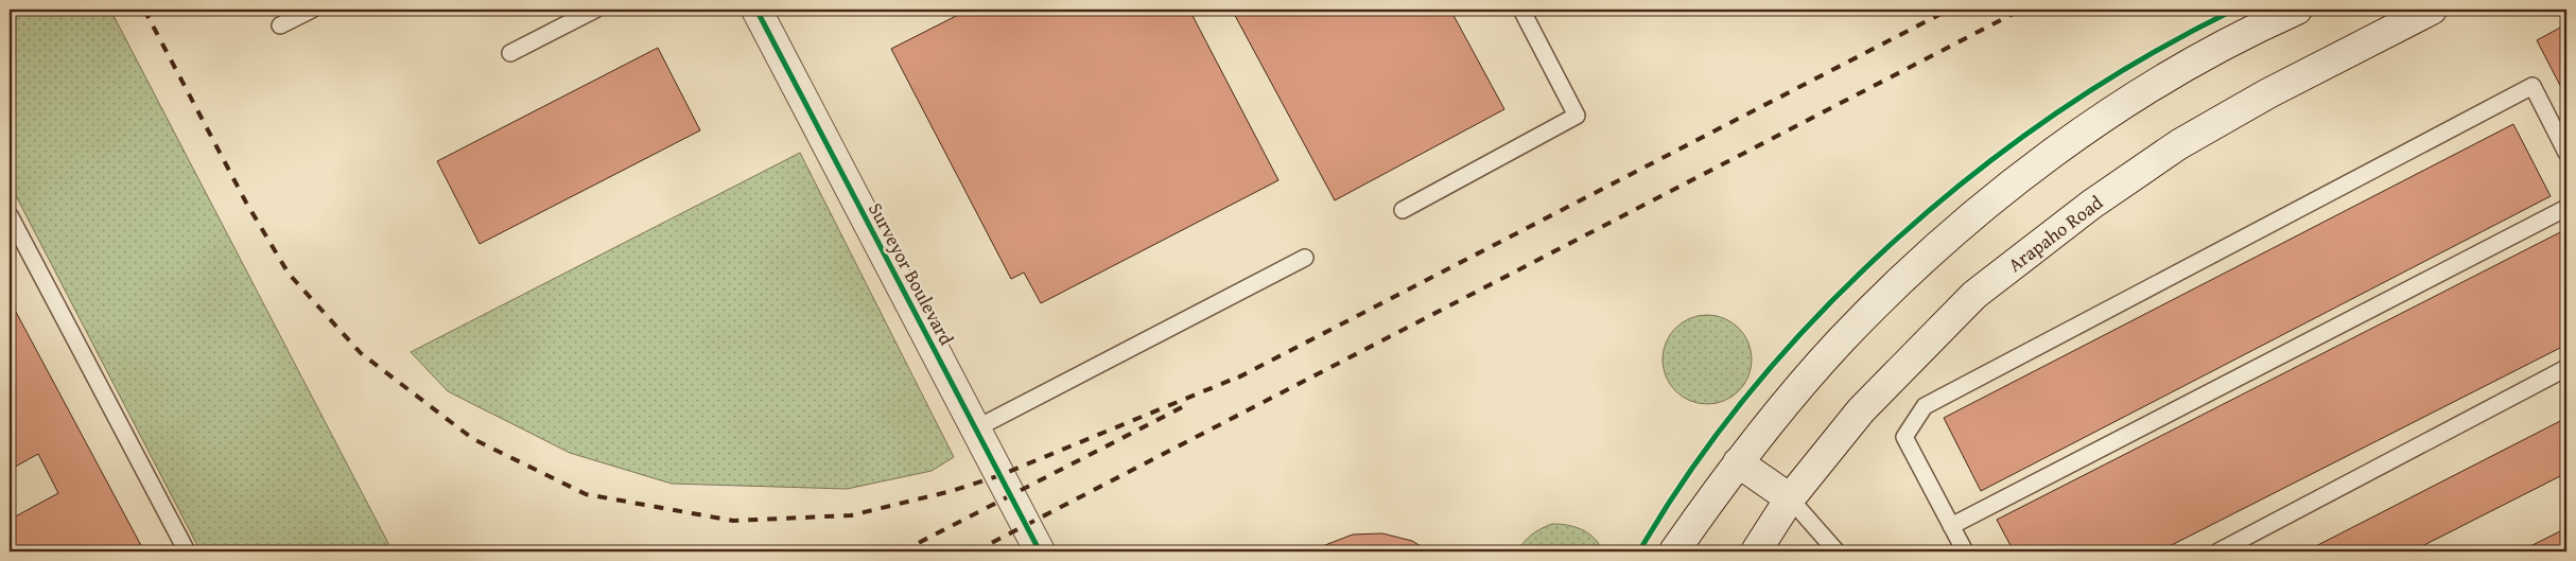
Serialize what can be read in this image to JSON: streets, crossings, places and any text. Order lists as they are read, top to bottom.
{
  "streets": {
    "main road": ["Arapaho Road", "Surveyor Boulevard"]
  }
}
